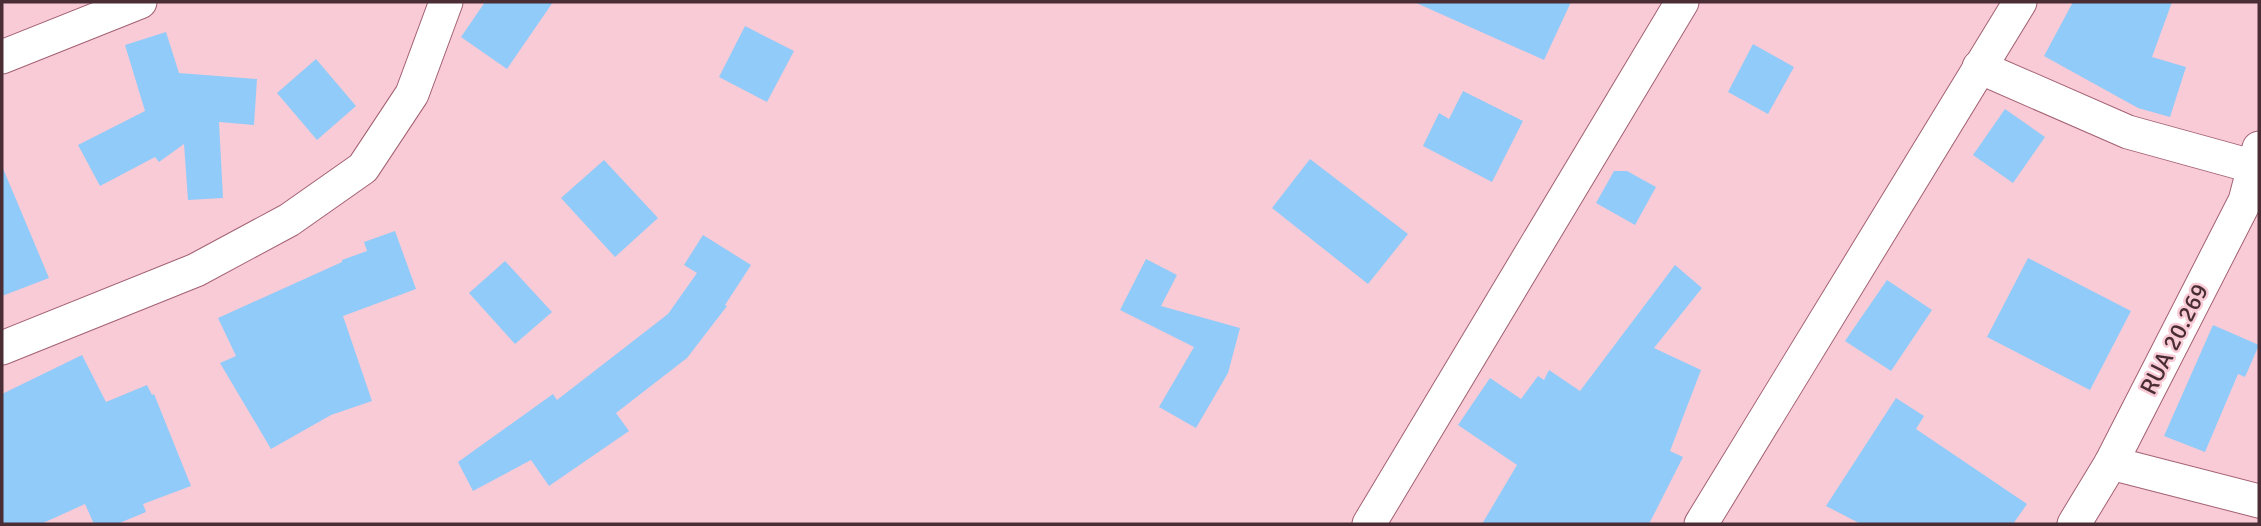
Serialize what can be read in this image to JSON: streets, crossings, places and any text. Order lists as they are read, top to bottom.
{
  "streets": {
    "street": ["RUA 20.269"]
  }
}
